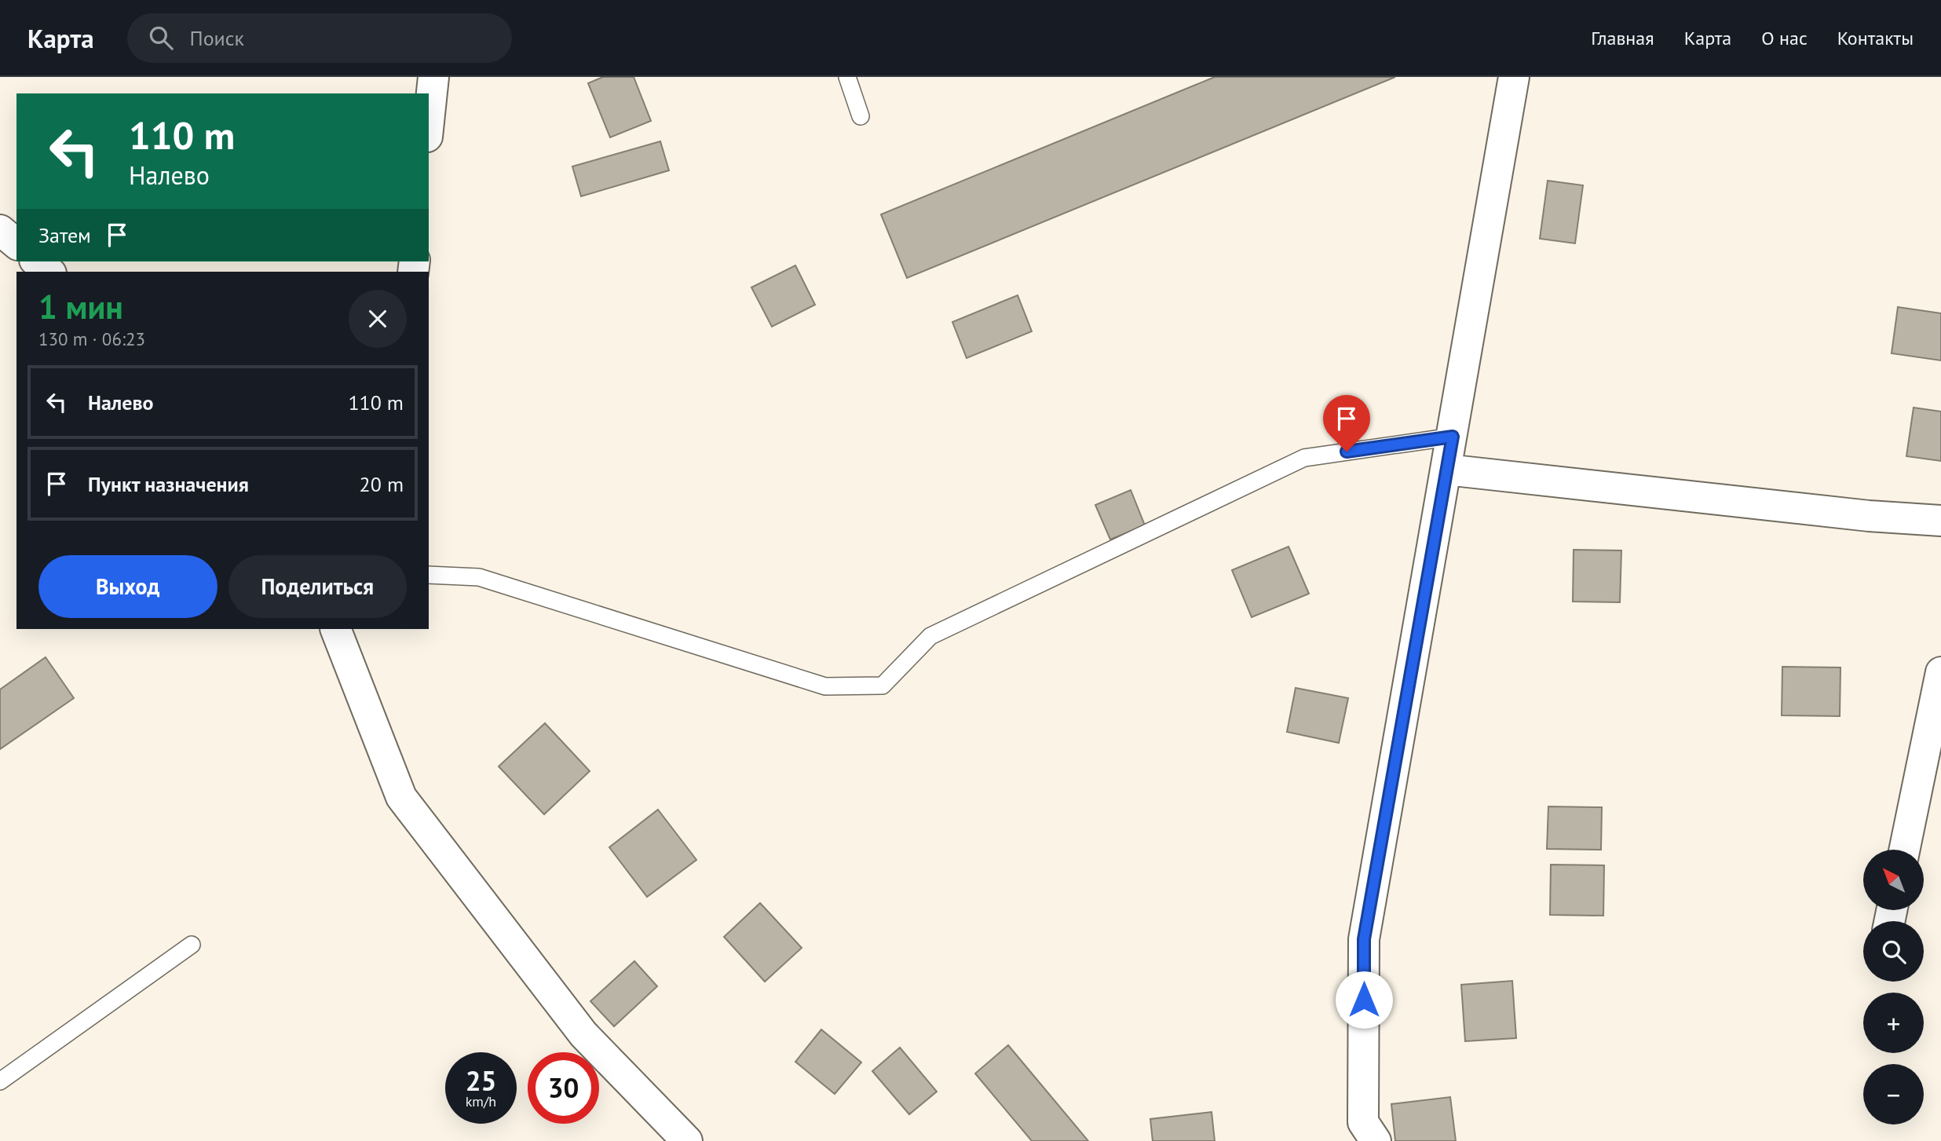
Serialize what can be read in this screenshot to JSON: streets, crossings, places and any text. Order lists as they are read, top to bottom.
{
  "north": "top left",
  "page": {
    "header": "Карта",
    "search": "Поиск",
    "nav": [
      "Главная",
      "Карта",
      "О нас",
      "Контакты"
    ],
    "turn": ["110 m", "Налево"],
    "then": "Затем",
    "heading": ["1 мин", "130 m · 06:23"],
    "list": [
      {
        "name": "Налево",
        "value": "110 m"
      },
      {
        "name": "Пункт назначения",
        "value": "20 m"
      }
    ],
    "buttons": ["Выход", "Поделиться"],
    "map_buttons": ["+", "−"],
    "speed": "25 km/h",
    "limit": "30"
  }
}
